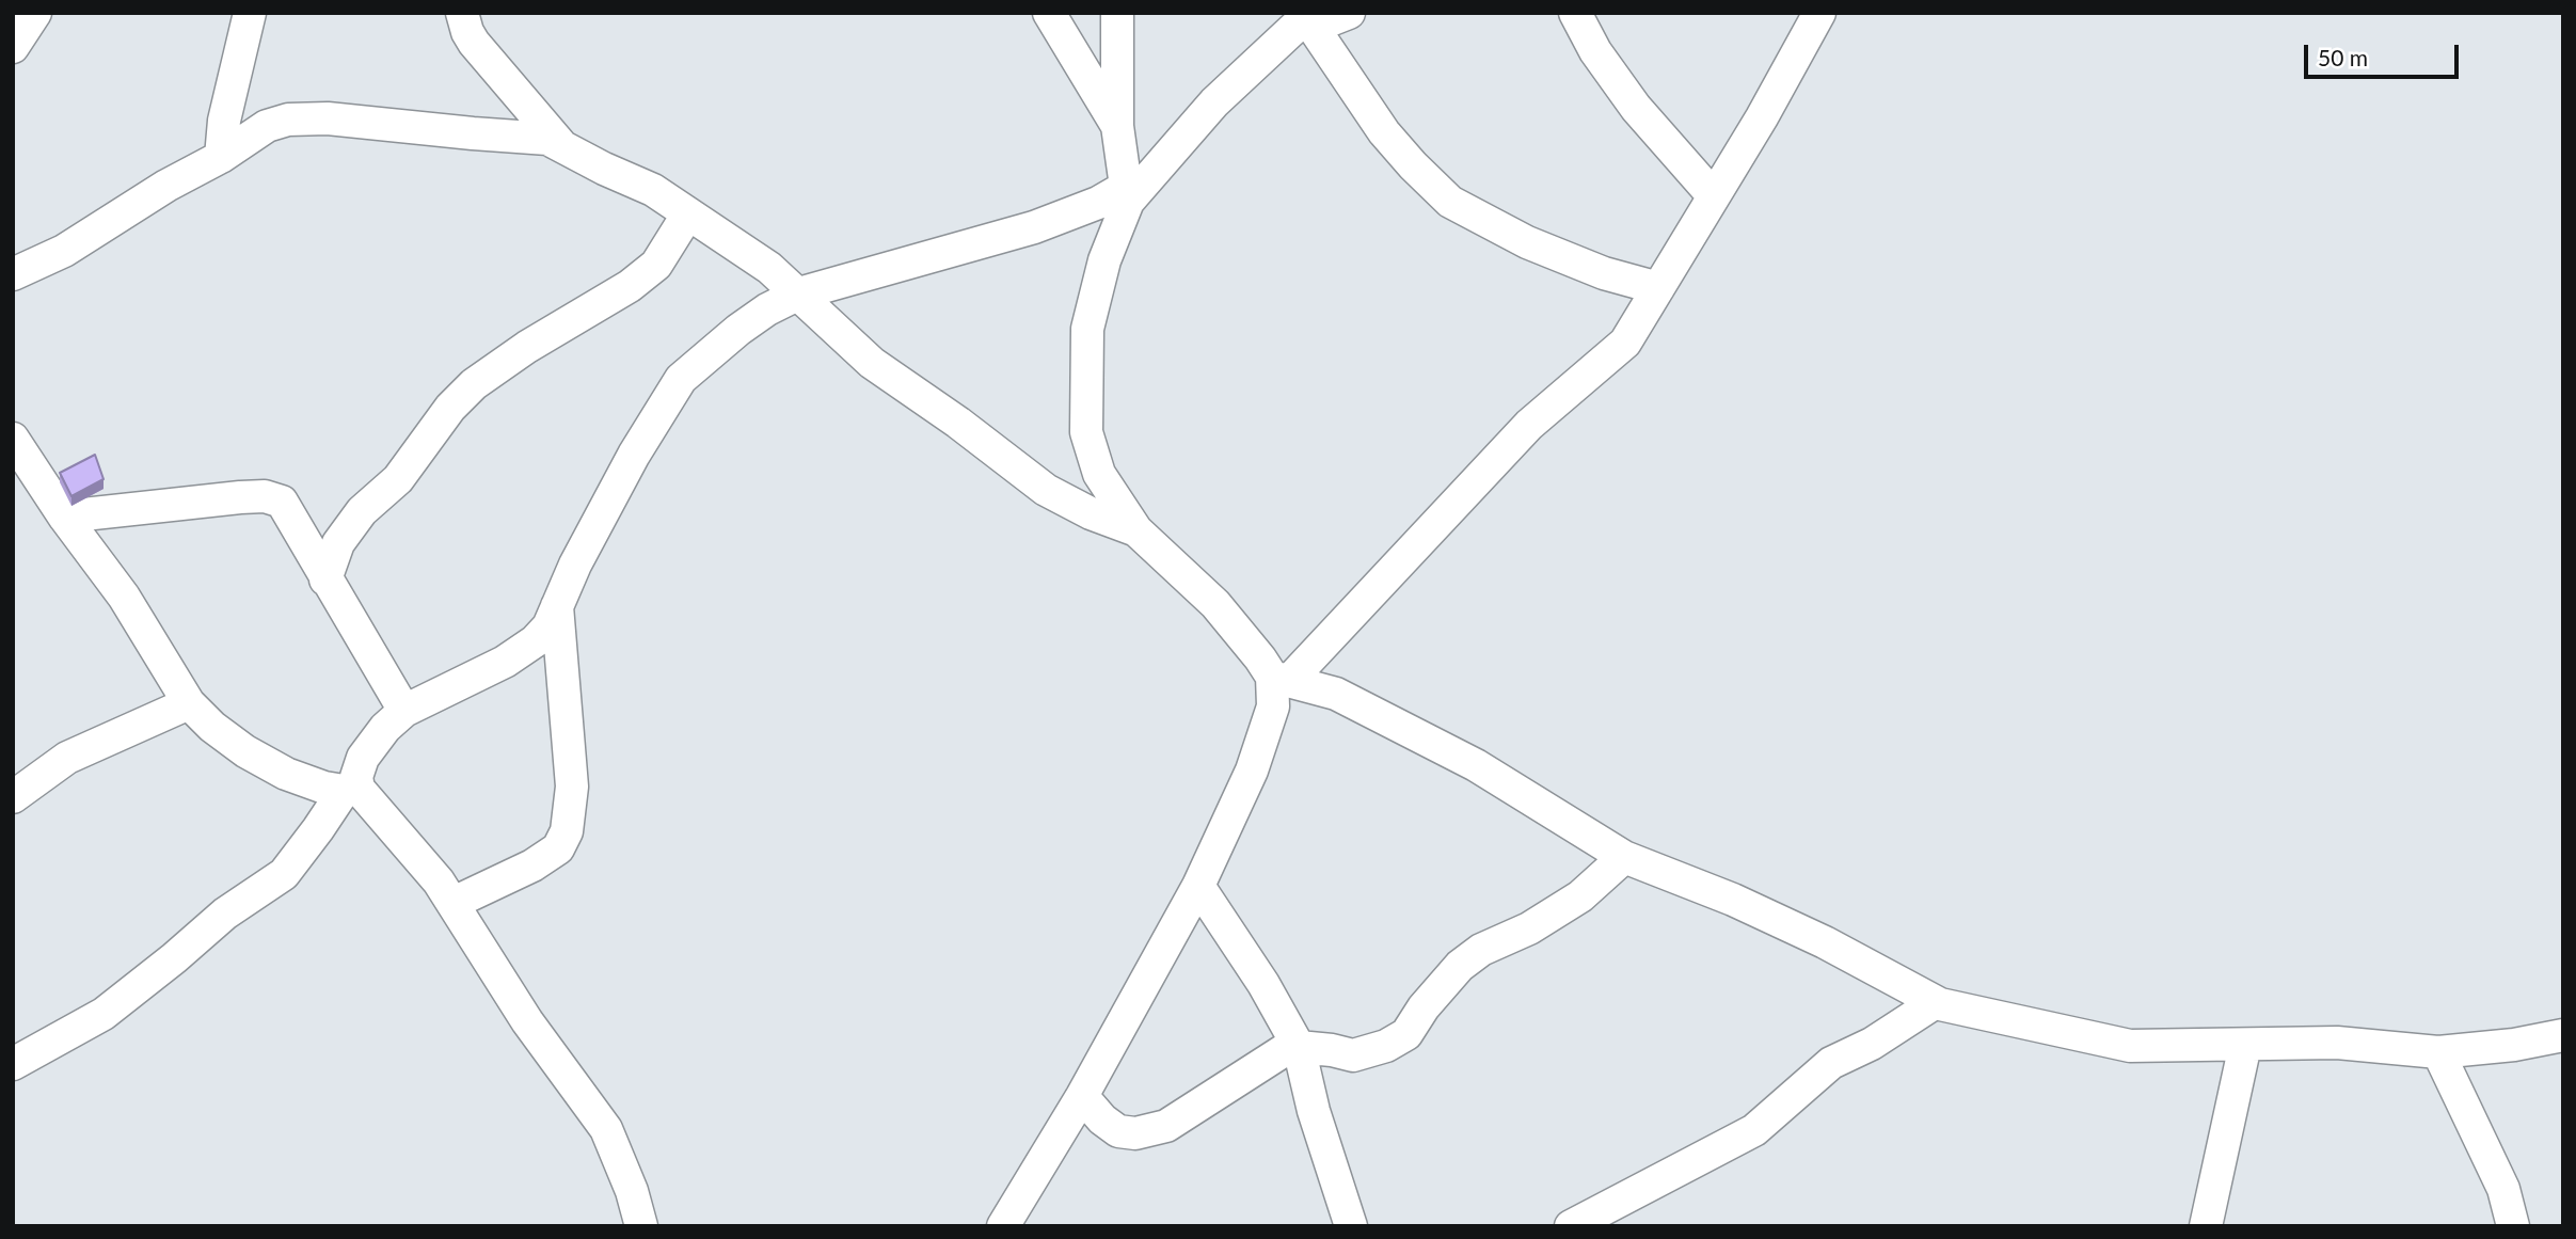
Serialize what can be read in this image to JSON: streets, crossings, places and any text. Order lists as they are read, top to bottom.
{
  "scale_bar": "50 m"
}
